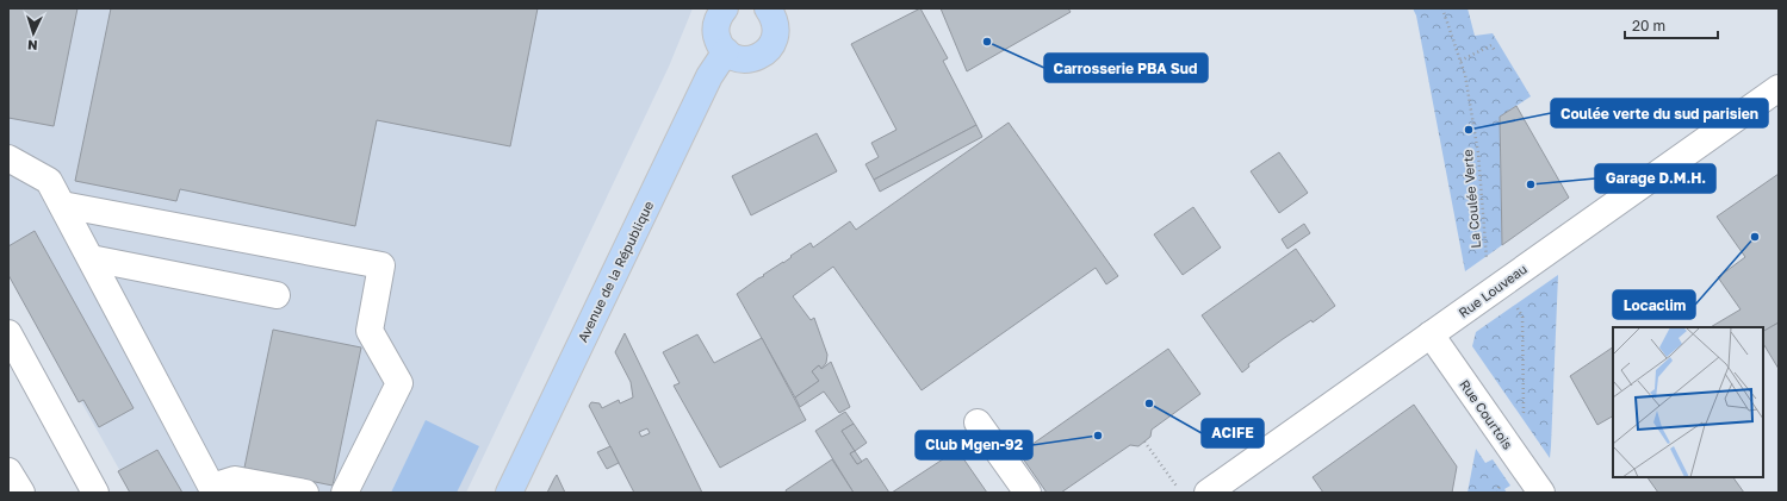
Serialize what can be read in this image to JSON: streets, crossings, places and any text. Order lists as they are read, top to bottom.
{
  "streets": {
    "main road": ["Avenue de la République"],
    "street": ["Rue Louveau", "Rue Courtois"],
    "path": ["La Coulée Verte"]
  },
  "crossings": [
    ["La Coulée Verte", "Rue Louveau"],
    ["La Coulée Verte", "Rue Courtois"],
    ["Rue Louveau", "Rue Courtois"]
  ],
  "places": [
    "Carrosserie PBA Sud",
    "Coulée verte du sud parisien",
    "Garage D.M.H.",
    "Locaclim",
    "ACIFE",
    "Club Mgen-92"
  ],
  "scale_bar": "20 m",
  "north": "bottom"
}
